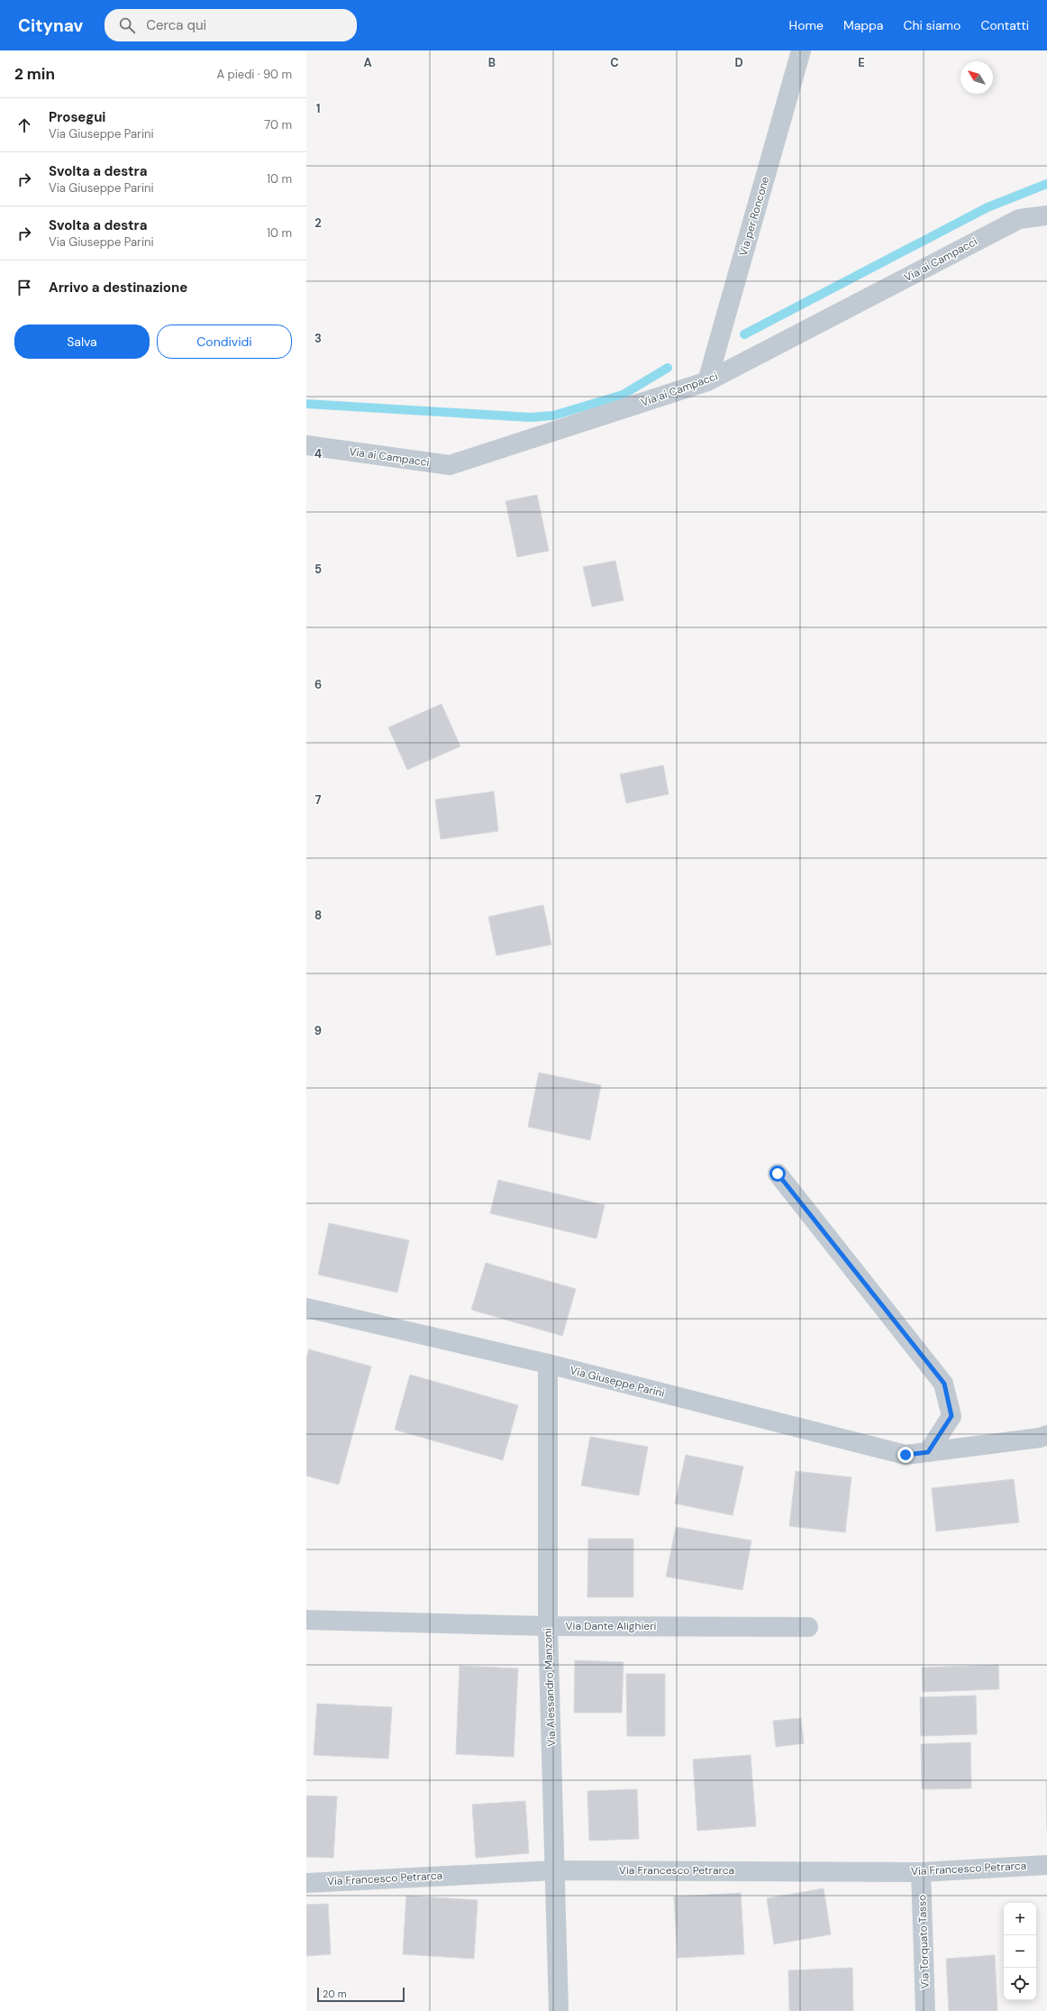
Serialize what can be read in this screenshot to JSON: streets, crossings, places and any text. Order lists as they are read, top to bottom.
{
  "streets": {
    "street": [
      "Via per Roncone",
      "Via ai Campacci",
      "Via Giuseppe Parini",
      "Via Dante Alighieri",
      "Via Alessandro Manzoni",
      "Via Francesco Petrarca",
      "Via Torquato Tasso"
    ]
  },
  "crossings": [
    ["Via per Roncone", "Via ai Campacci"],
    ["Via Giuseppe Parini", "Via Alessandro Manzoni"],
    ["Via Dante Alighieri", "Via Alessandro Manzoni"],
    ["Via Alessandro Manzoni", "Via Francesco Petrarca"],
    ["Via Francesco Petrarca", "Via Torquato Tasso"]
  ],
  "scale_bar": "20 m",
  "north": "top left",
  "page": {
    "header": "Citynav",
    "search": "Cerca qui",
    "nav": [
      "Home",
      "Mappa",
      "Chi siamo",
      "Contatti"
    ],
    "heading": ["2 min", "A piedi · 90 m"],
    "list": [
      ["Prosegui", "Via Giuseppe Parini", "70 m"],
      ["Svolta a destra", "Via Giuseppe Parini", "10 m"],
      ["Svolta a destra", "Via Giuseppe Parini", "10 m"],
      "Arrivo a destinazione"
    ],
    "buttons": ["Salva", "Condividi"],
    "map_buttons": ["+", "−"],
    "scale": "20 m"
  },
  "grid": {
    "columns": [
      "A",
      "B",
      "C",
      "D",
      "E"
    ],
    "rows": [
      "1",
      "2",
      "3",
      "4",
      "5",
      "6",
      "7",
      "8",
      "9"
    ]
  }
}
